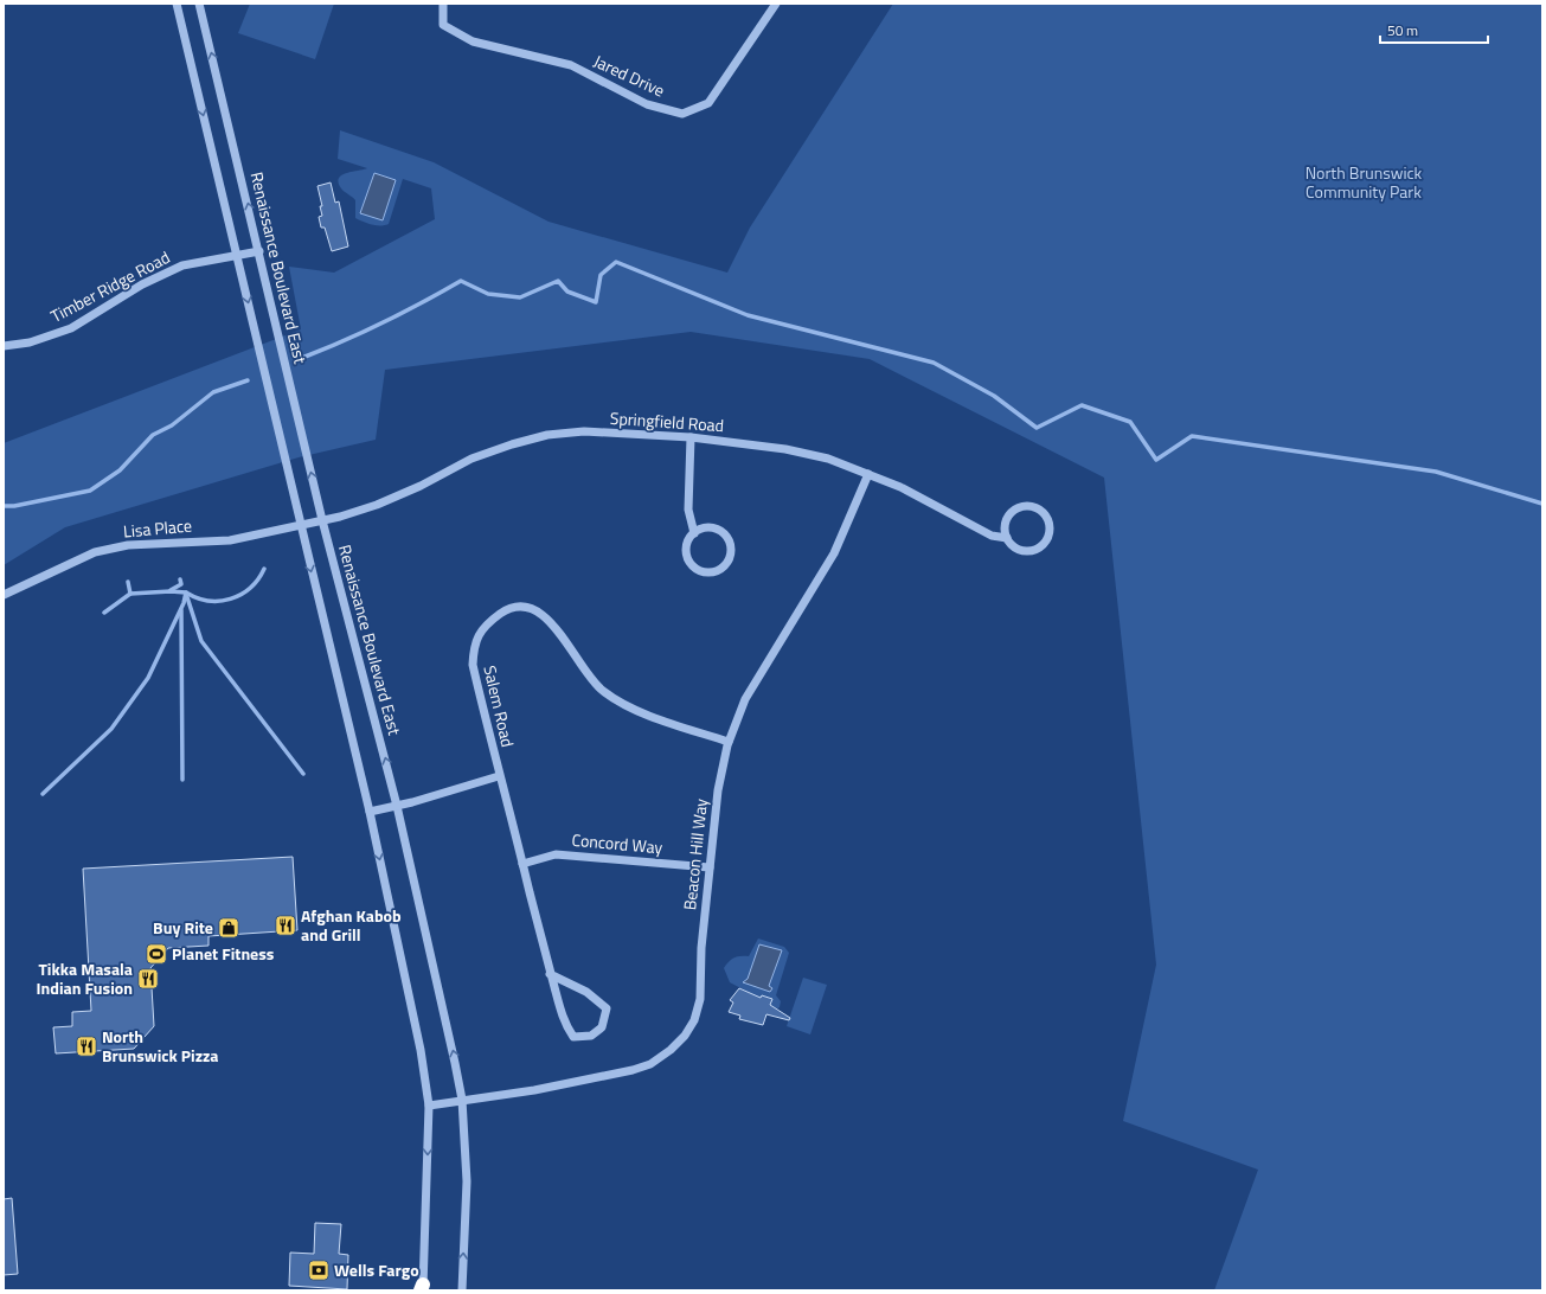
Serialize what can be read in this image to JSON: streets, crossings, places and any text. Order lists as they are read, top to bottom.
{
  "streets": {
    "street": [
      "Jared Drive",
      "Renaissance Boulevard East",
      "Timber Ridge Road",
      "Springfield Road",
      "Lisa Place",
      "Salem Road",
      "Concord Way",
      "Beacon Hill Way"
    ]
  },
  "crossings": [
    ["Renaissance Boulevard East", "Timber Ridge Road"],
    ["Renaissance Boulevard East", "Springfield Road"],
    ["Renaissance Boulevard East", "Lisa Place"],
    ["Renaissance Boulevard East", "Beacon Hill Way"],
    ["Springfield Road", "Lisa Place"],
    ["Springfield Road", "Beacon Hill Way"],
    ["Salem Road", "Concord Way"],
    ["Salem Road", "Beacon Hill Way"],
    ["Concord Way", "Beacon Hill Way"]
  ],
  "parks": ["North Brunswick Community Park"],
  "places": {
    "restaurant": ["Afghan Kabob and Grill", "Tikka Masala Indian Fusion", "North Brunswick Pizza"],
    "shop": ["Buy Rite"],
    "sports": ["Planet Fitness"],
    "bank": ["Wells Fargo"]
  },
  "scale_bar": "50 m"
}
